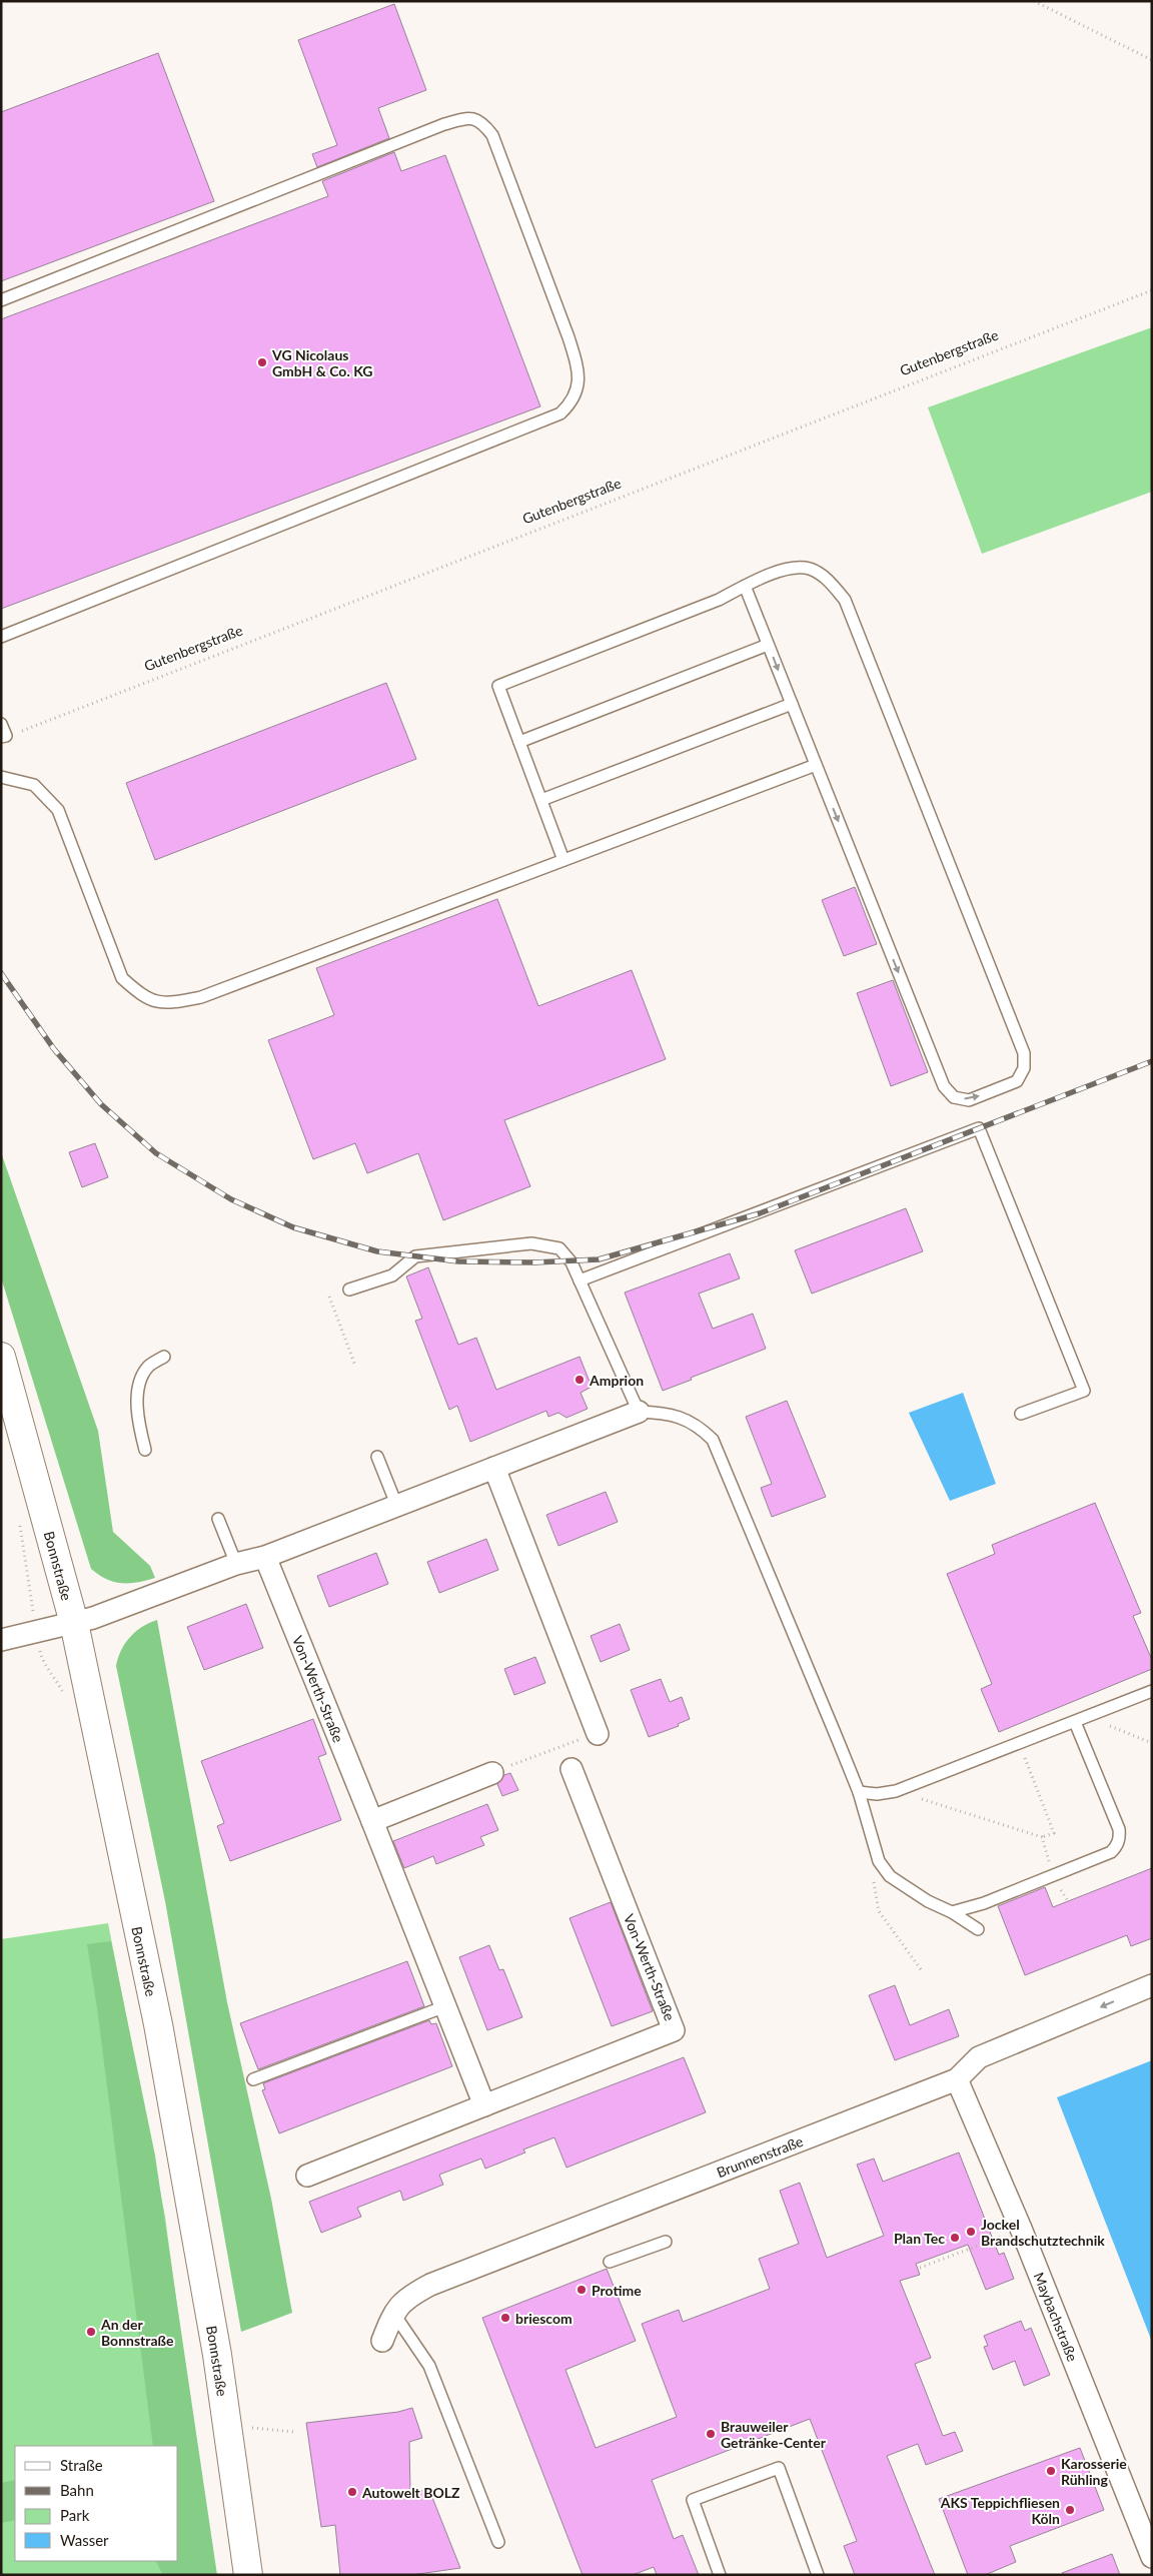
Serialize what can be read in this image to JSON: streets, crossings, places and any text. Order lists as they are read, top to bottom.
{
  "streets": {
    "main road": ["Bonnstraße"],
    "street": ["Von-Werth-Straße", "Brunnenstraße", "Maybachstraße"],
    "path": ["Gutenbergstraße"]
  },
  "crossings": [
    ["Brunnenstraße", "Maybachstraße"]
  ],
  "places": [
    "VG Nicolaus GmbH & Co. KG",
    "Amprion",
    "Jockel Brandschutztechnik",
    "Plan Tec",
    "Protime",
    "briescom",
    "An der Bonnstraße",
    "Brauweiler Getränke-Center",
    "Karosserie Rühling",
    "Autowelt BOLZ",
    "AKS Teppichfliesen Köln"
  ],
  "legend": [
    "Straße",
    "Bahn",
    "Park",
    "Wasser"
  ]
}
